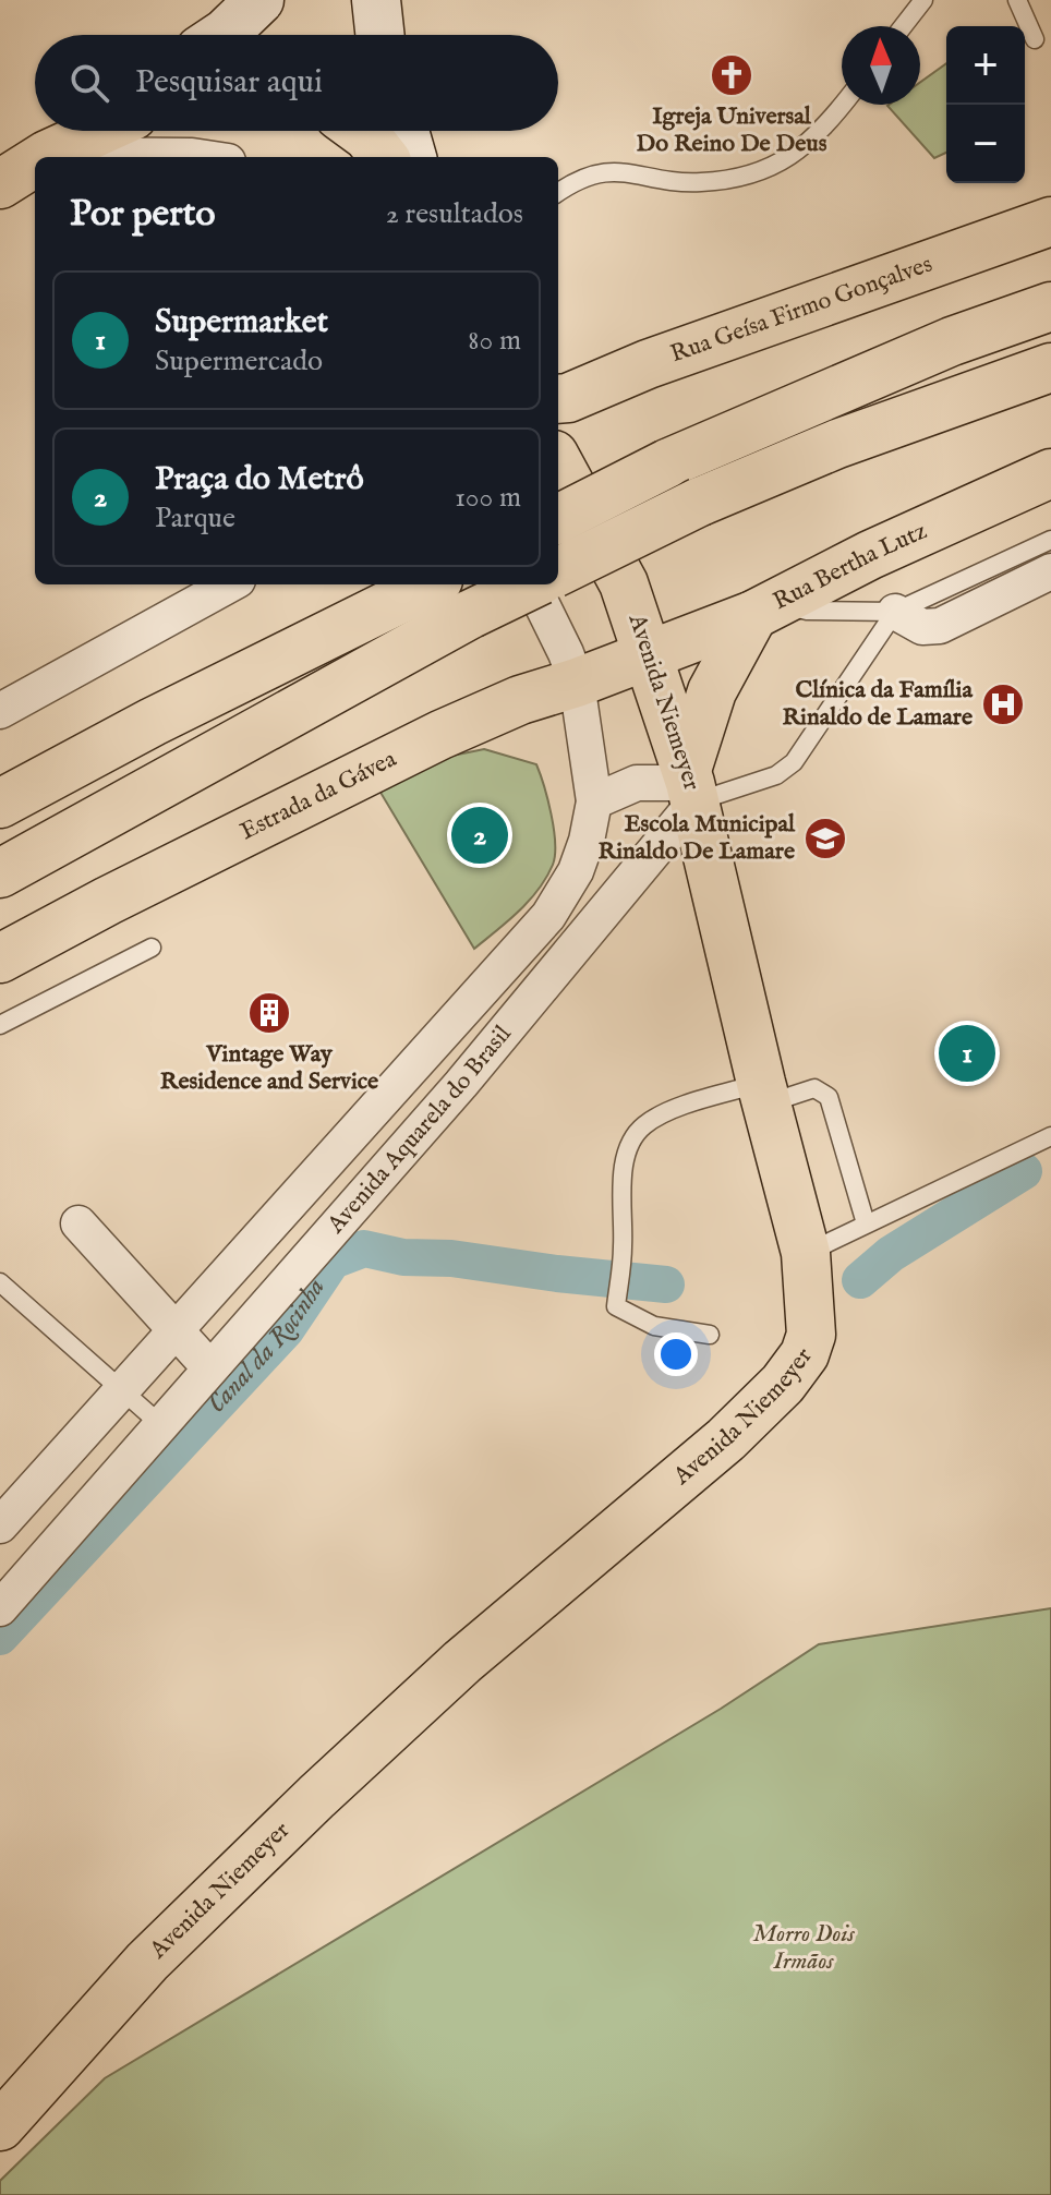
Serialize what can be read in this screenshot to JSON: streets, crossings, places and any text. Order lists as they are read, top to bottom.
{
  "streets": {
    "main road": [
      "Rua Geísa Firmo Gonçalves",
      "Rua Bertha Lutz",
      "Avenida Niemeyer",
      "Estrada da Gávea"
    ],
    "street": ["Avenida Aquarela do Brasil"]
  },
  "crossings": [
    ["Rua Bertha Lutz", "Avenida Niemeyer"],
    ["Rua Bertha Lutz", "Estrada da Gávea"],
    ["Avenida Niemeyer", "Estrada da Gávea"],
    ["Avenida Niemeyer", "Avenida Aquarela do Brasil"],
    ["Estrada da Gávea", "Avenida Aquarela do Brasil"]
  ],
  "water": ["Canal da Rocinha"],
  "parks": ["Morro Dois Irmãos"],
  "places": {
    "church": ["Igreja Universal Do Reino De Deus"],
    "hospital": ["Clínica da Família Rinaldo de Lamare"],
    "school or university": ["Escola Municipal Rinaldo De Lamare"],
    "building": ["Vintage Way Residence and Service"]
  },
  "north": "top",
  "page": {
    "map_buttons": ["+", "−"],
    "search": "Pesquisar aqui",
    "heading": ["Por perto", "2 resultados"],
    "list": [
      {
        "mark": "1",
        "name": "Supermarket",
        "note": "Supermercado",
        "value": "80 m"
      },
      {
        "mark": "2",
        "name": "Praça do Metrô",
        "note": "Parque",
        "value": "100 m"
      }
    ],
    "pins": ["2", "1"]
  }
}
